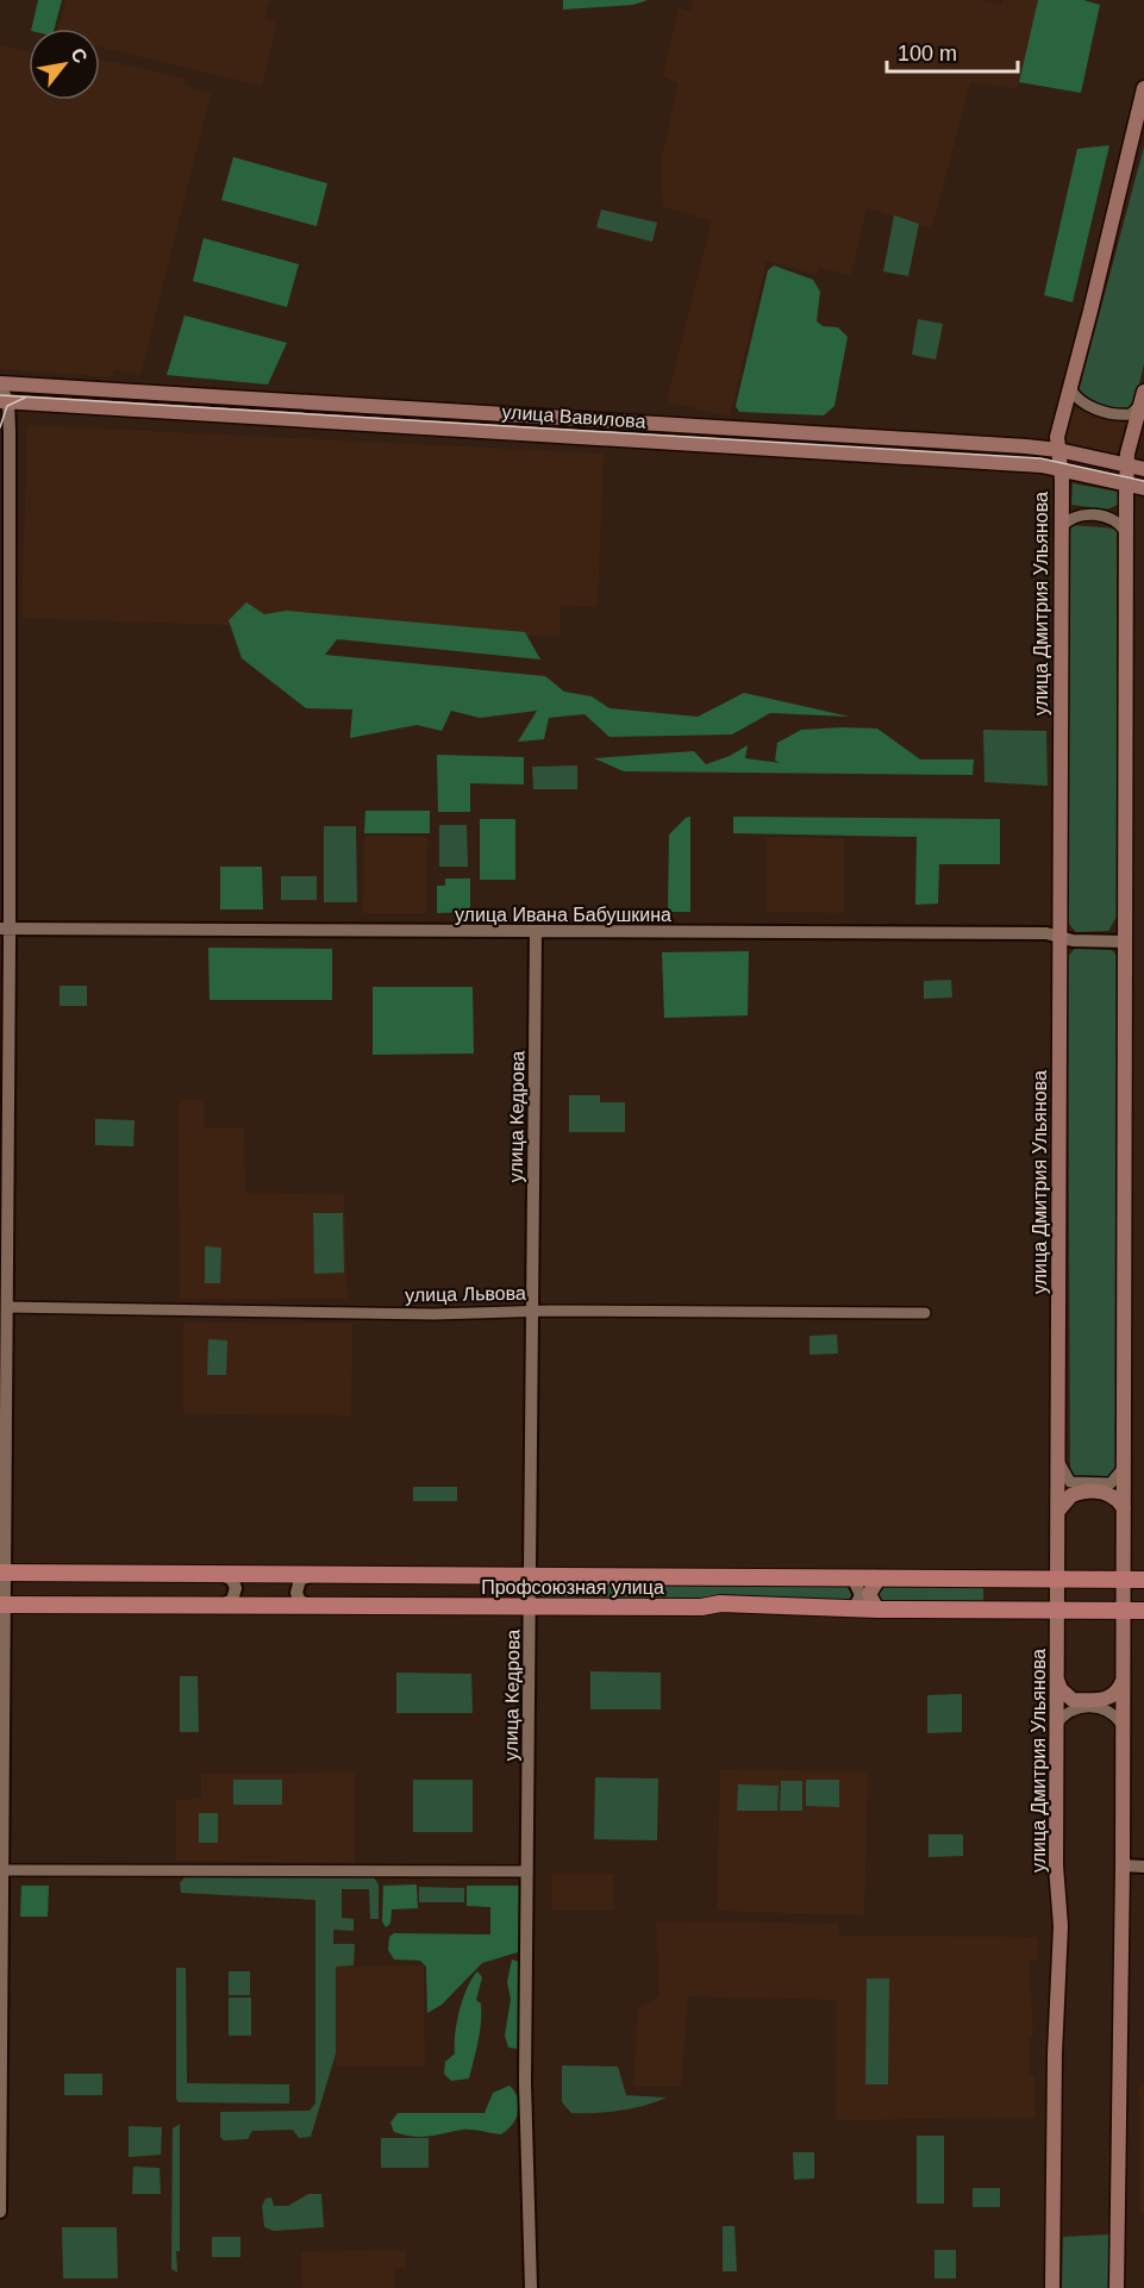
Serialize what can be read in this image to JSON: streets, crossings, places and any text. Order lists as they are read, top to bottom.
{
  "streets": {
    "main road": ["улица Вавилова", "улица Дмитрия Ульянова", "Профсоюзная улица"],
    "street": ["улица Ивана Бабушкина", "улица Кедрова", "улица Львова"]
  },
  "crossings": [
    ["улица Вавилова", "улица Дмитрия Ульянова"],
    ["улица Дмитрия Ульянова", "улица Ивана Бабушкина"],
    ["улица Дмитрия Ульянова", "Профсоюзная улица"],
    ["улица Ивана Бабушкина", "улица Кедрова"],
    ["улица Кедрова", "улица Львова"],
    ["улица Кедрова", "Профсоюзная улица"]
  ],
  "scale_bar": "100 m",
  "north": "top right"
}
